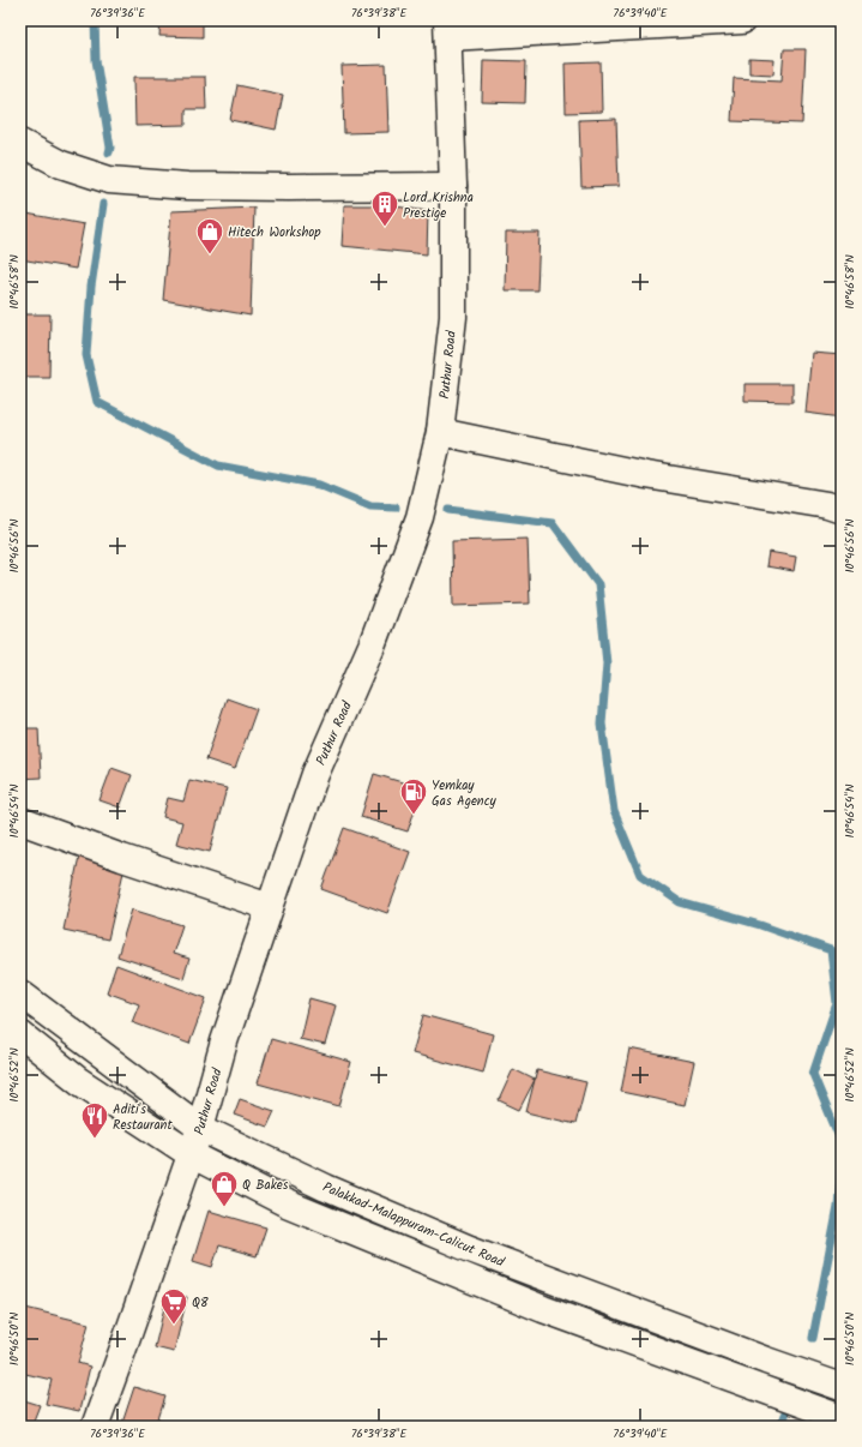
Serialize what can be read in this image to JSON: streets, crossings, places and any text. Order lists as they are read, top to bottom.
{
  "streets": {
    "main road": ["Puthur Road", "Palakkad-Malappuram-Calicut Road"]
  },
  "crossings": [
    ["Puthur Road", "Palakkad-Malappuram-Calicut Road"]
  ],
  "places": {
    "building": ["Lord Krishna Prestige"],
    "shop": ["Hitech Workshop", "Q Bakes"],
    "fuel station": ["Yemkay Gas Agency"],
    "restaurant": ["Aditi's Restaurant"],
    "supermarket": ["Q8"]
  },
  "coordinates": [
    "76°39'36\"E",
    "76°39'38\"E",
    "76°39'40\"E",
    "10°46'58\"N",
    "10°46'56\"N",
    "10°46'54\"N",
    "10°46'52\"N",
    "10°46'50\"N"
  ]
}
